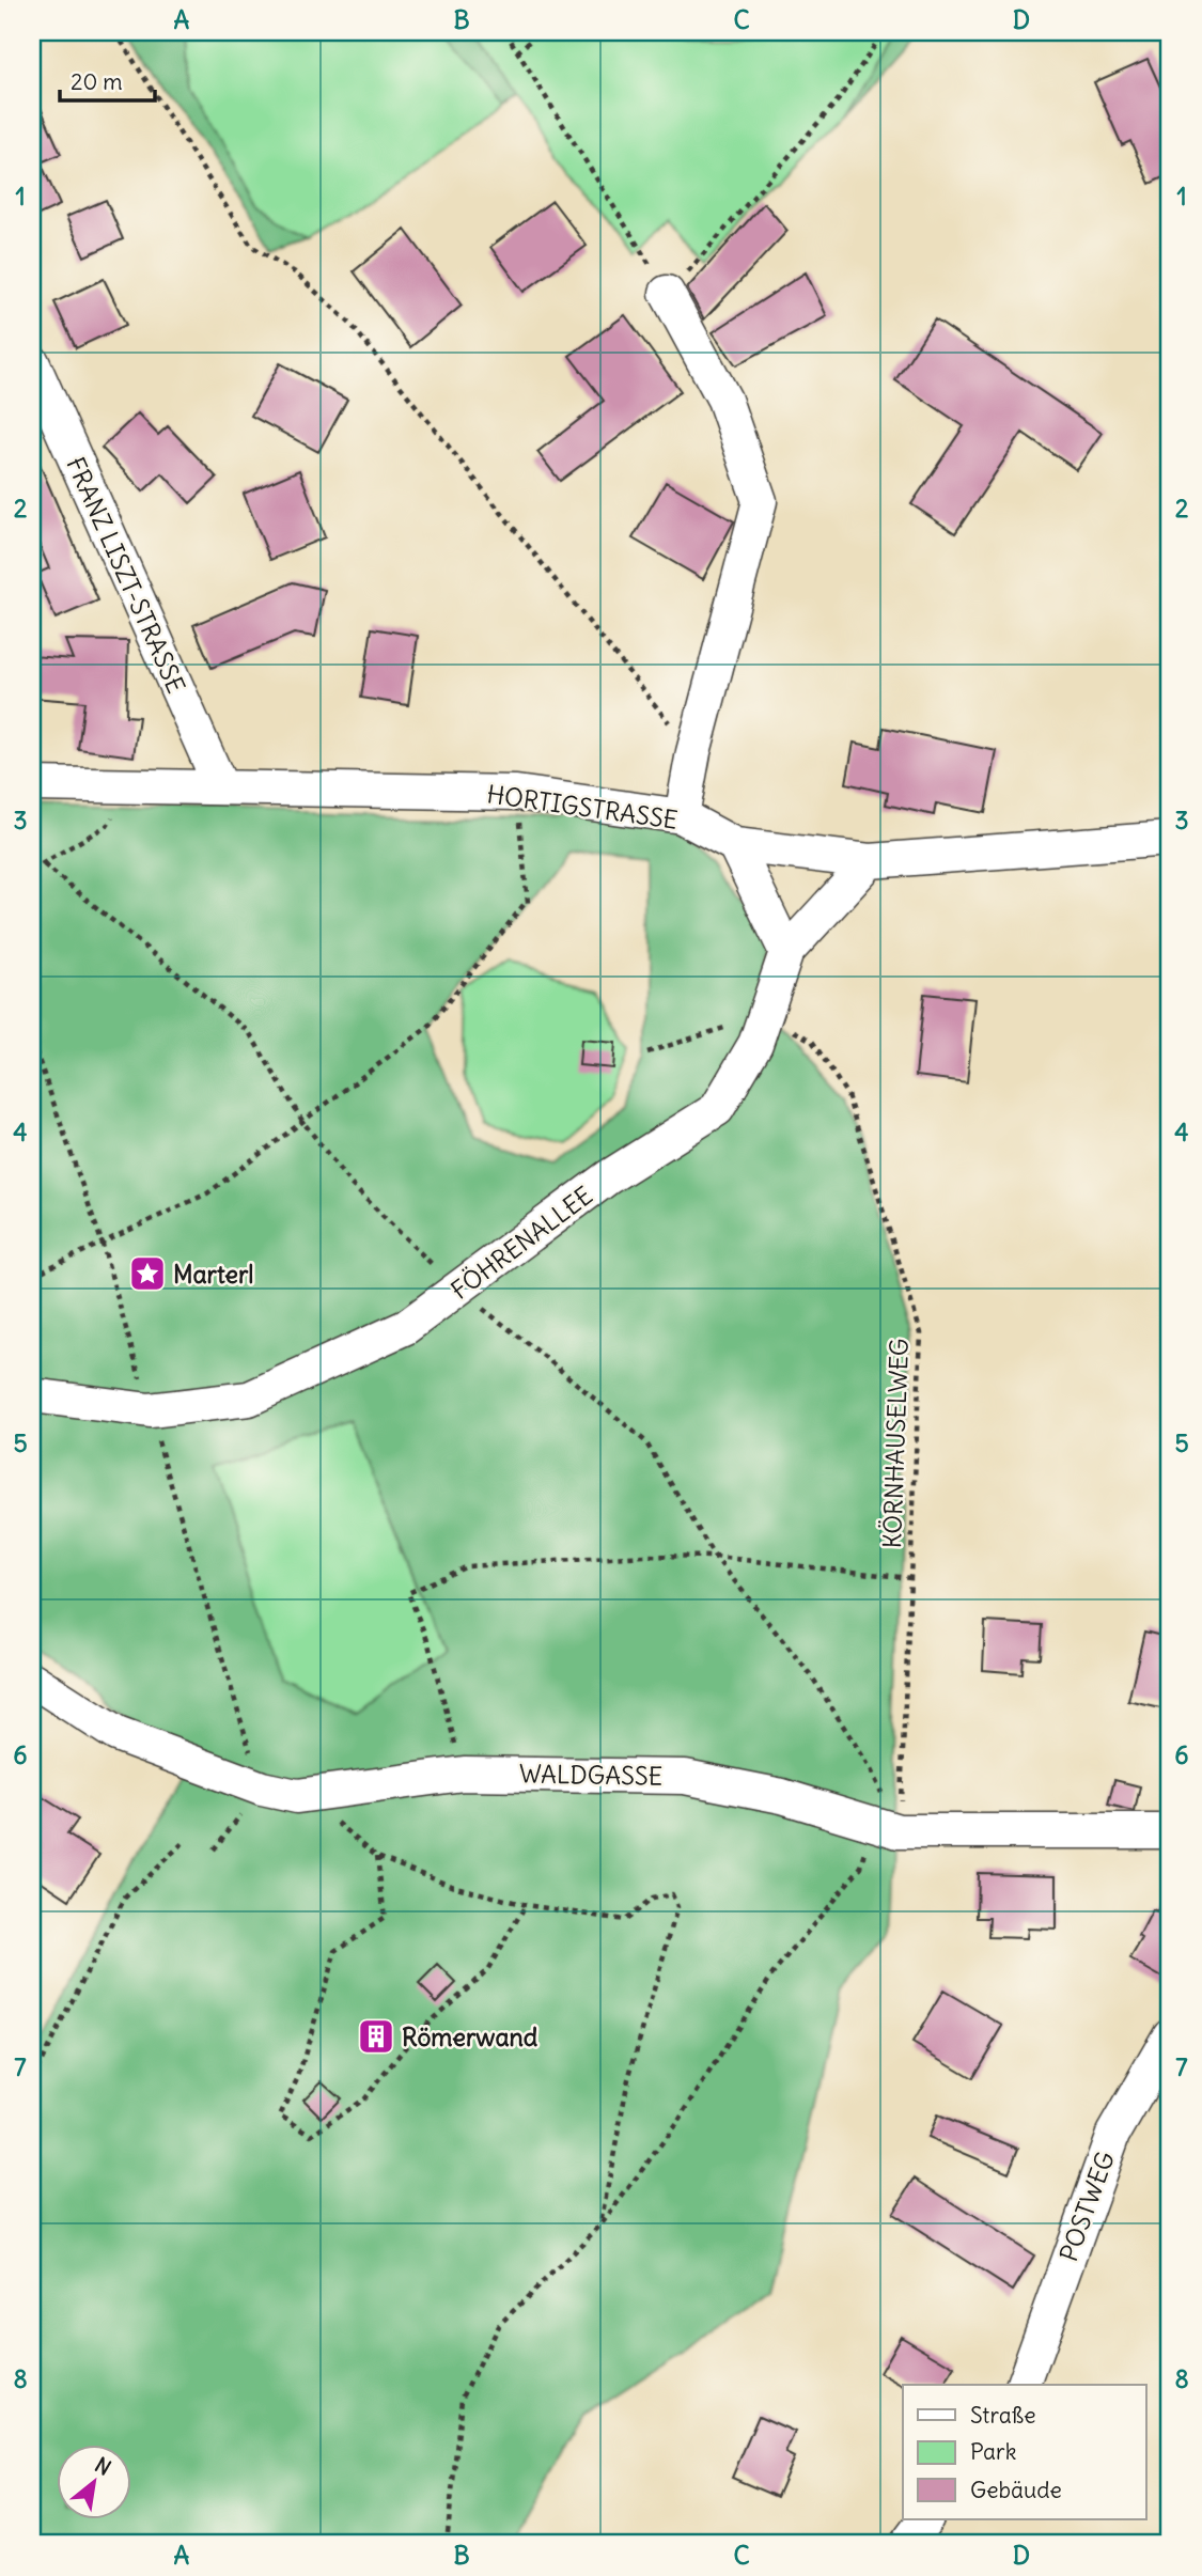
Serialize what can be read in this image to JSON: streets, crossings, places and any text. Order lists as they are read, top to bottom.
{
  "streets": {
    "street": [
      "FRANZ LISZT-STRASSE",
      "HORTIGSTRASSE",
      "FÖHRENALLEE",
      "WALDGASSE",
      "POSTWEG"
    ],
    "path": ["KÖRNHAUSELWEG"]
  },
  "crossings": [
    ["FRANZ LISZT-STRASSE", "HORTIGSTRASSE"],
    ["HORTIGSTRASSE", "FÖHRENALLEE"],
    ["FÖHRENALLEE", "KÖRNHAUSELWEG"],
    ["KÖRNHAUSELWEG", "WALDGASSE"]
  ],
  "places": {
    "place": ["Marterl"],
    "building": ["Römerwand"]
  },
  "legend": ["Straße", "Park", "Gebäude"],
  "scale_bar": "20 m",
  "north": "top right",
  "grid": {
    "columns": [
      "A",
      "B",
      "C",
      "D"
    ],
    "rows": [
      "1",
      "2",
      "3",
      "4",
      "5",
      "6",
      "7",
      "8"
    ]
  }
}
